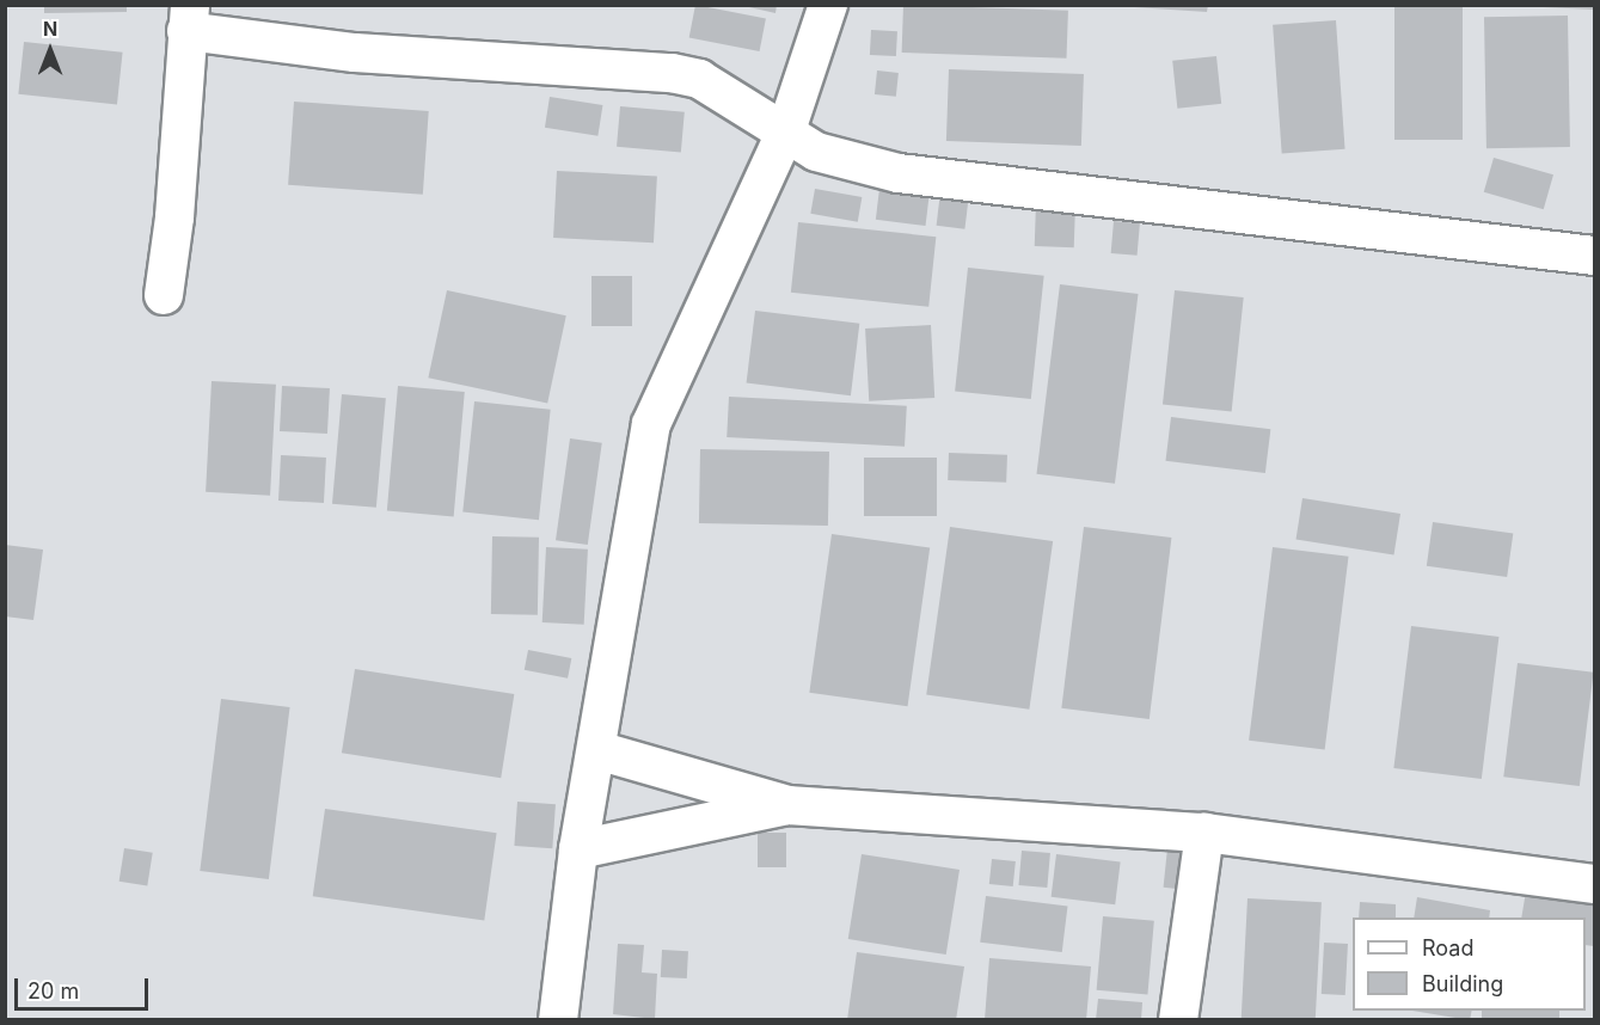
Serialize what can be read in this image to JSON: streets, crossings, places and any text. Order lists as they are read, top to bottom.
{
  "legend": ["Road", "Building"],
  "scale_bar": "20 m",
  "north": "top"
}
